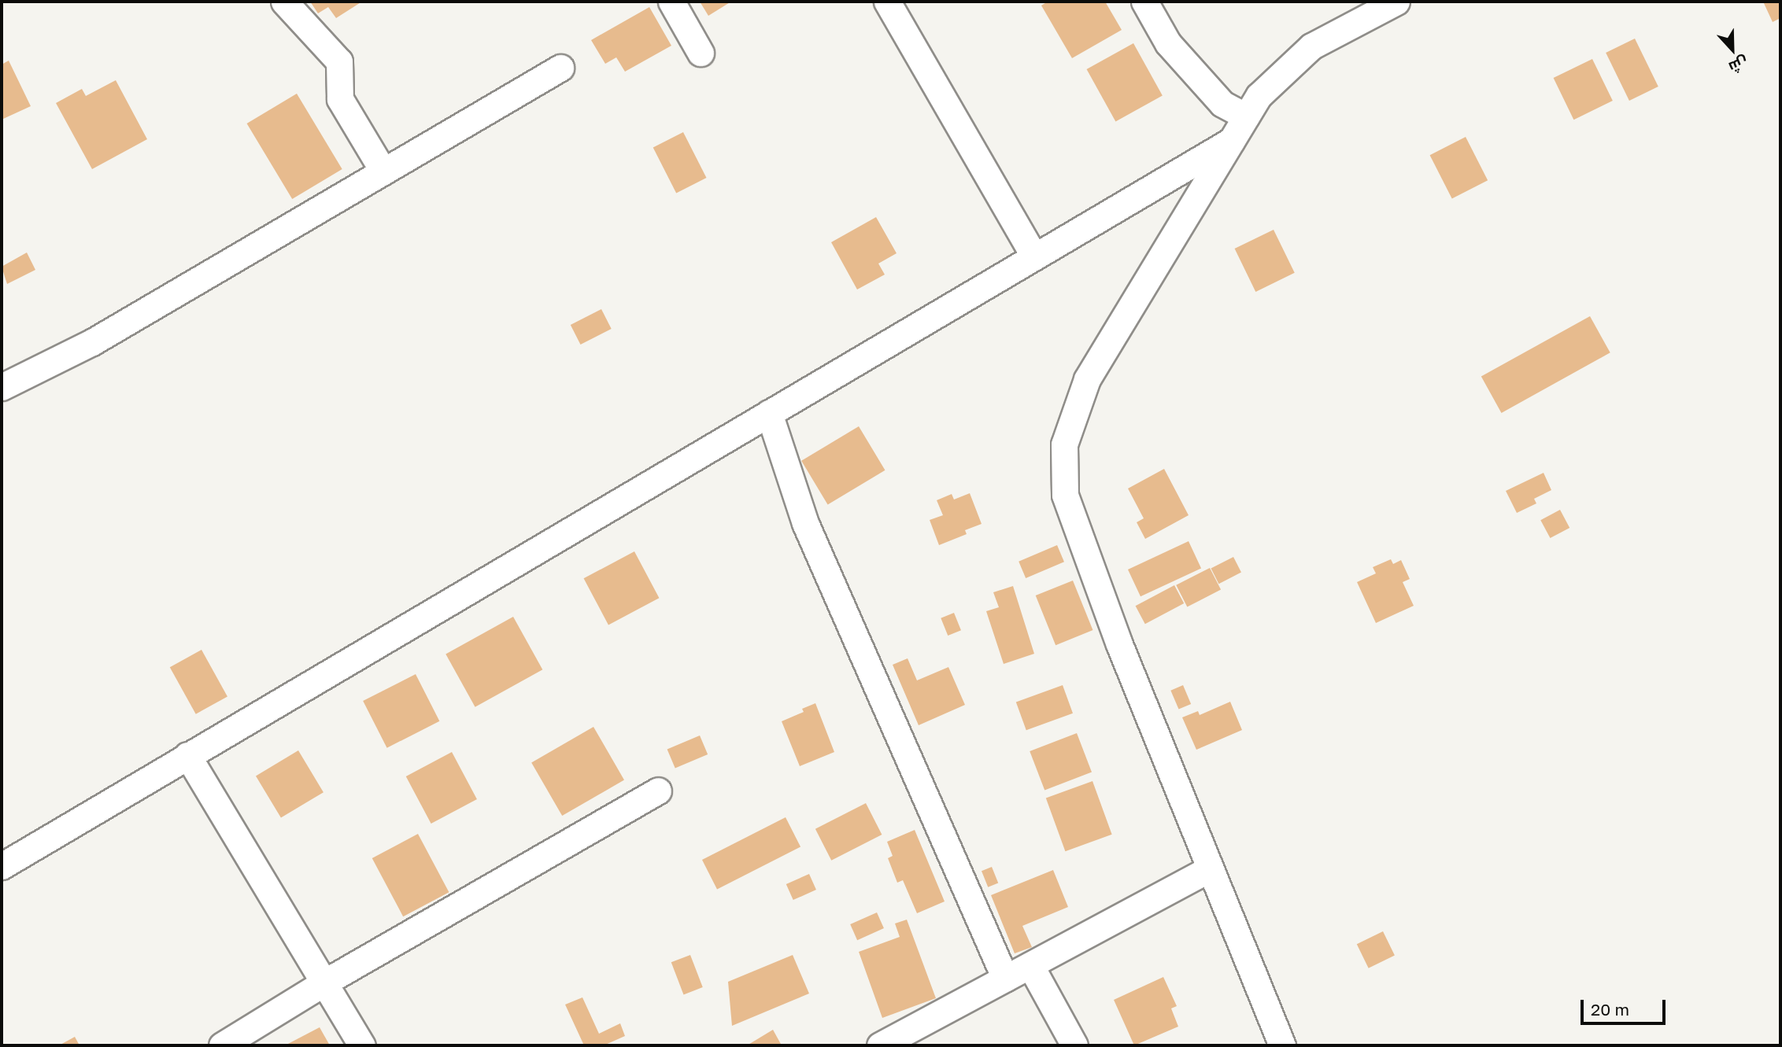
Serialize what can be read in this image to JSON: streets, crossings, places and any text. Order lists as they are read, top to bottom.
{
  "scale_bar": "20 m",
  "north": "bottom"
}
